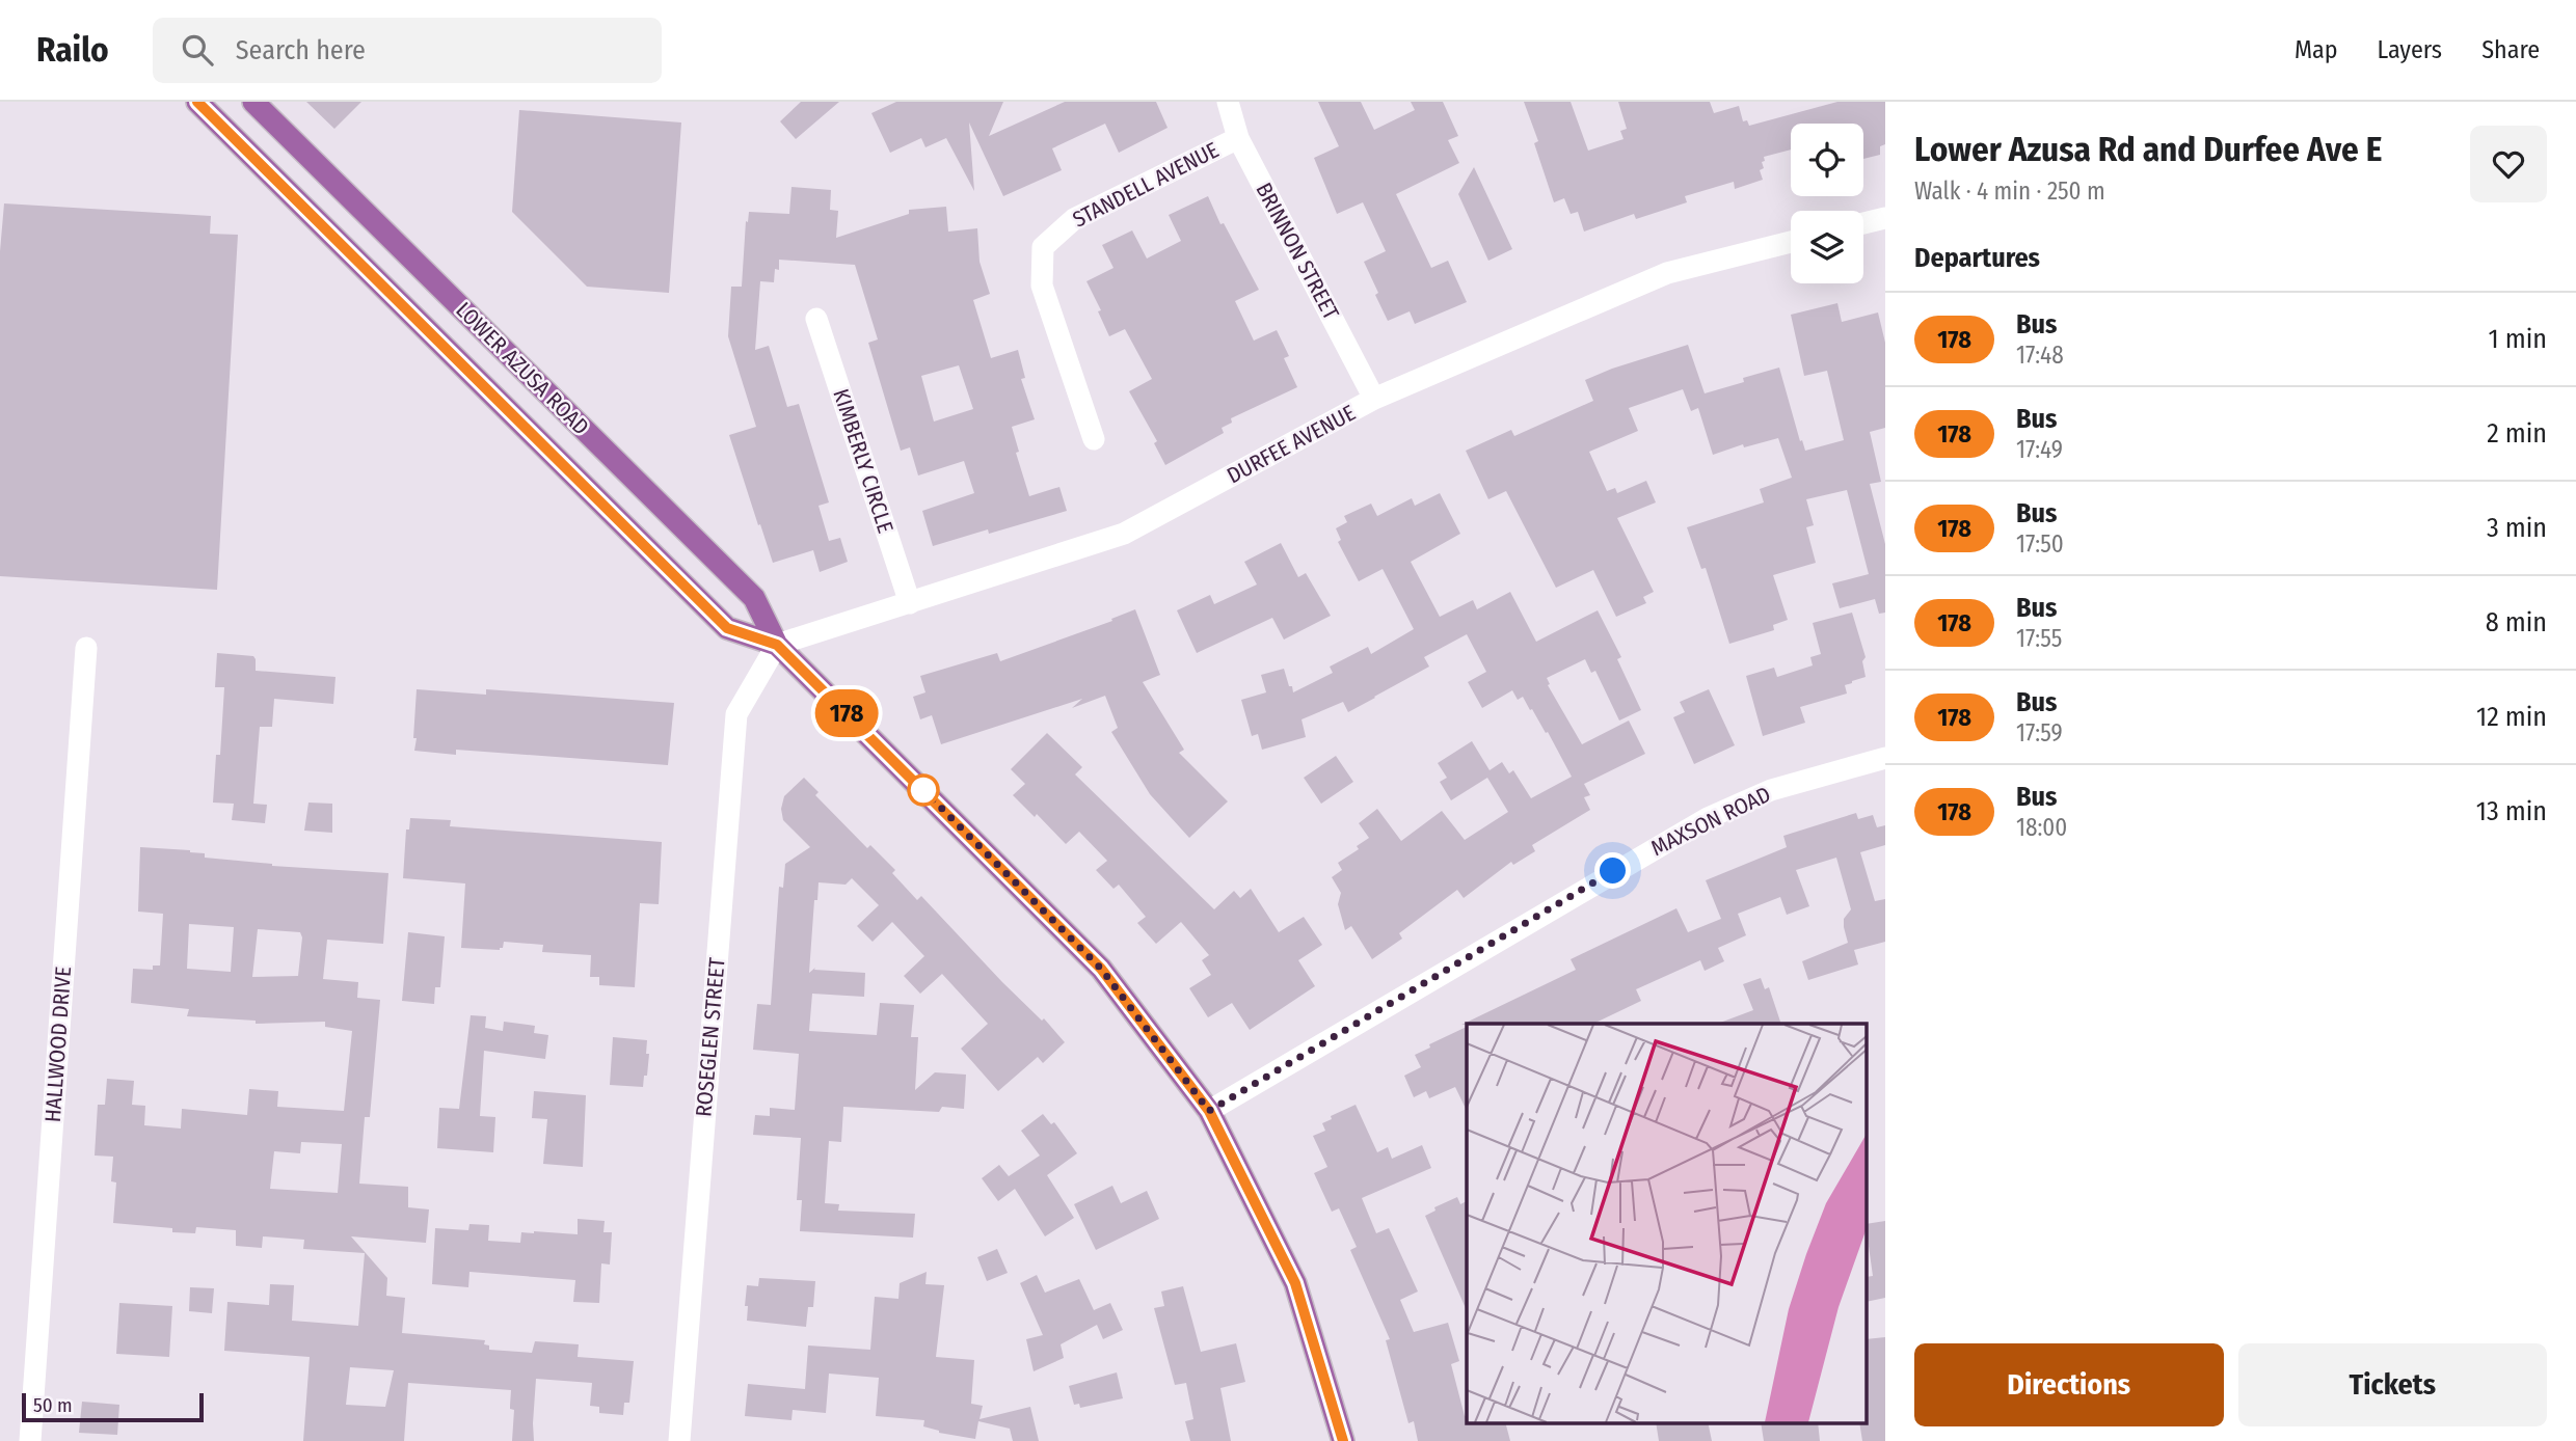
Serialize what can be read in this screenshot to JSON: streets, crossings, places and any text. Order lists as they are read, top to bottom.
{
  "streets": {
    "main road": ["LOWER AZUSA ROAD"],
    "street": [
      "STANDELL AVENUE",
      "BRINNON STREET",
      "DURFEE AVENUE",
      "KIMBERLY CIRCLE",
      "MAXSON ROAD",
      "ROSEGLEN STREET",
      "HALLWOOD DRIVE"
    ]
  },
  "crossings": [
    ["STANDELL AVENUE", "BRINNON STREET"],
    ["BRINNON STREET", "DURFEE AVENUE"],
    ["LOWER AZUSA ROAD", "DURFEE AVENUE"],
    ["LOWER AZUSA ROAD", "MAXSON ROAD"],
    ["LOWER AZUSA ROAD", "ROSEGLEN STREET"],
    ["DURFEE AVENUE", "KIMBERLY CIRCLE"],
    ["DURFEE AVENUE", "ROSEGLEN STREET"]
  ],
  "lines": ["bus line 178"],
  "scale_bar": "50 m",
  "page": {
    "header": "Railo",
    "search": "Search here",
    "nav": ["Map", "Layers", "Share"],
    "on_map": "178",
    "heading": [
      ["Lower Azusa Rd and Durfee Ave E", "Walk · 4 min · 250 m"],
      "Departures"
    ],
    "list": [
      {
        "mark": "178",
        "name": "Bus",
        "note": "17:48",
        "value": "1 min"
      },
      {
        "mark": "178",
        "name": "Bus",
        "note": "17:49",
        "value": "2 min"
      },
      {
        "mark": "178",
        "name": "Bus",
        "note": "17:50",
        "value": "3 min"
      },
      {
        "mark": "178",
        "name": "Bus",
        "note": "17:55",
        "value": "8 min"
      },
      {
        "mark": "178",
        "name": "Bus",
        "note": "17:59",
        "value": "12 min"
      },
      {
        "mark": "178",
        "name": "Bus",
        "note": "18:00",
        "value": "13 min"
      }
    ],
    "buttons": ["Directions", "Tickets"],
    "scale": "50 m"
  }
}
